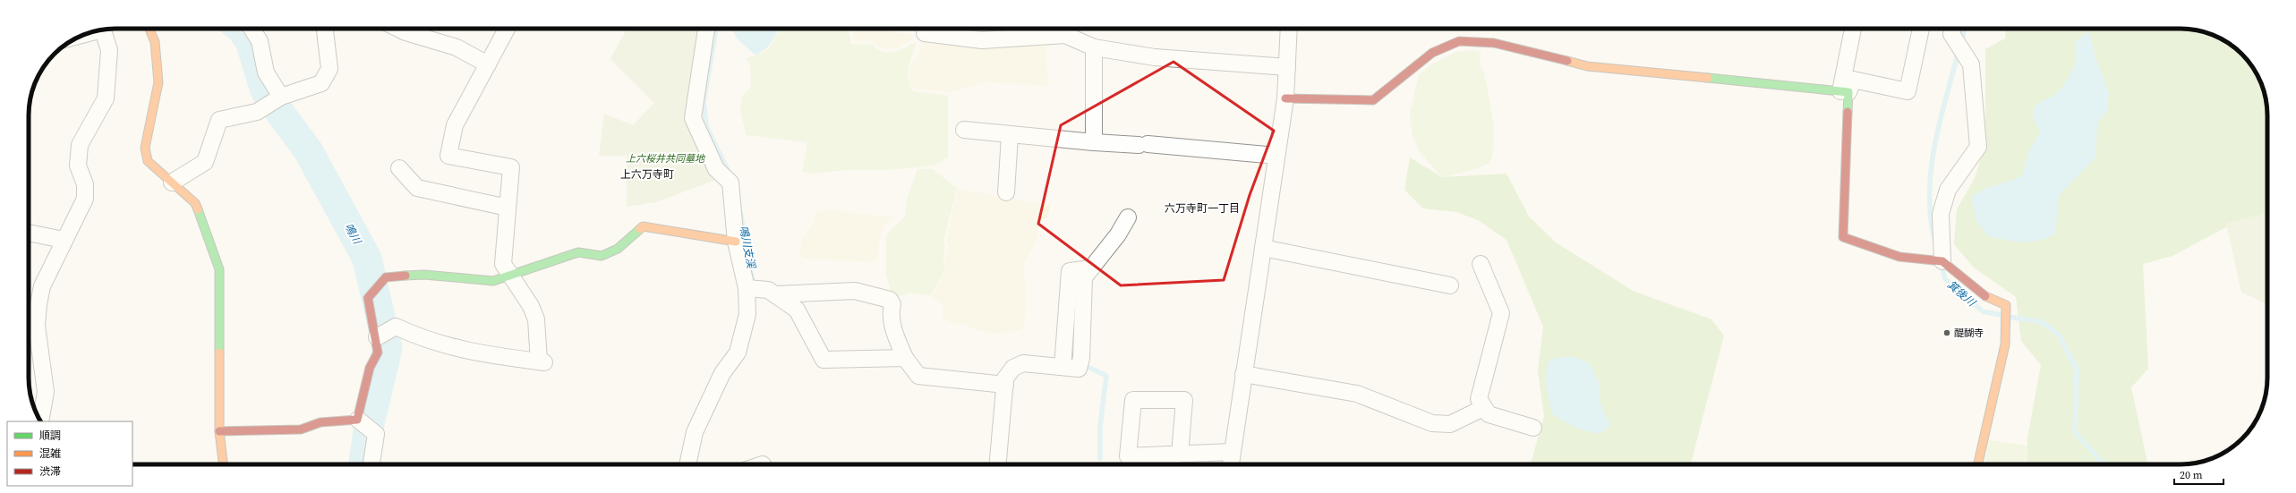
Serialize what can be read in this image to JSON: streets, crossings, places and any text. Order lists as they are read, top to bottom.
{
  "districts": ["上六万寺町", "六万寺町一丁目"],
  "water": ["鳴川", "鳴川支渓", "箕後川"],
  "parks": ["上六桜井共同墓地"],
  "places": ["醍醐寺"],
  "legend": ["順調", "混雑", "渋滞"],
  "scale_bar": "20 m"
}
